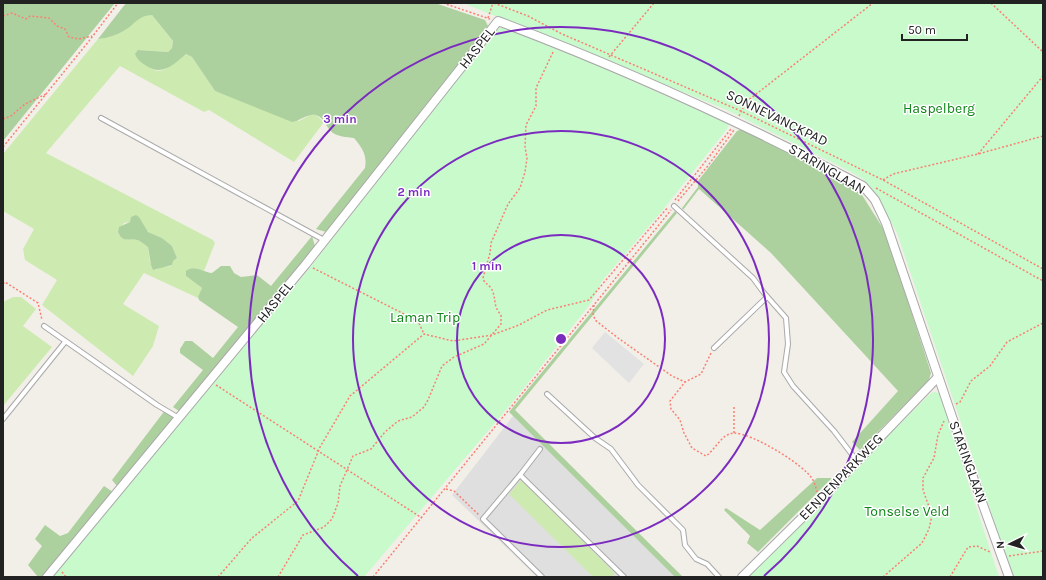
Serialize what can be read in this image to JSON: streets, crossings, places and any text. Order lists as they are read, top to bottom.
{
  "streets": {
    "street": ["HASPEL", "STARINGLAAN", "EENDENPARKWEG"],
    "path": ["SONNEVANCKPAD"]
  },
  "crossings": [
    ["HASPEL", "STARINGLAAN"],
    ["STARINGLAAN", "EENDENPARKWEG"]
  ],
  "parks": ["Haspelberg", "Laman Trip", "Tonselse Veld"],
  "scale_bar": "50 m",
  "north": "left",
  "rings": ["3 min", "2 min", "1 min"]
}
